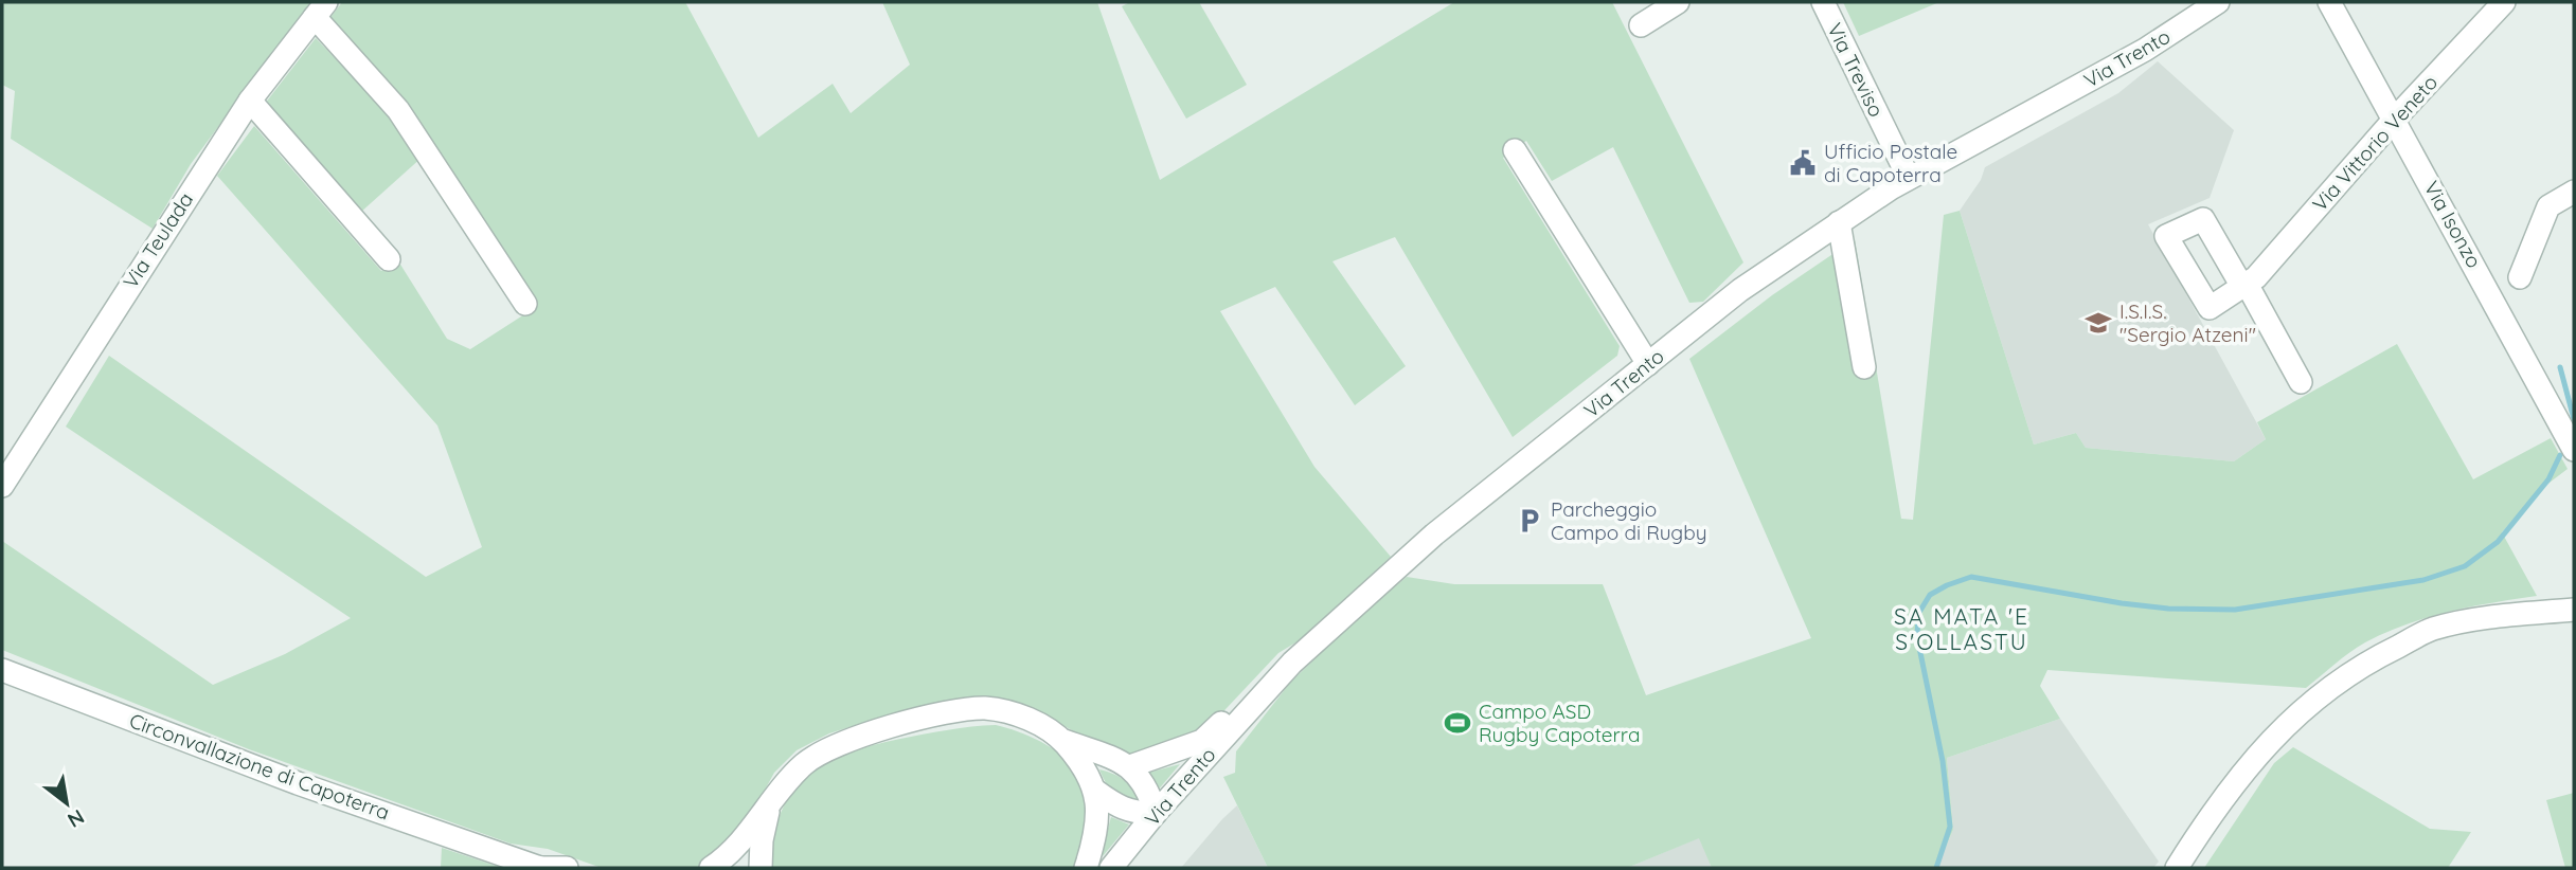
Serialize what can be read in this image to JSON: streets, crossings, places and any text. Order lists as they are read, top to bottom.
{
  "streets": {
    "street": [
      "Via Trento",
      "Via Treviso",
      "Via Vittorio Veneto",
      "Via Isonzo",
      "Via Teulada",
      "Circonvallazione di Capoterra"
    ]
  },
  "crossings": [
    ["Via Trento", "Via Treviso"],
    ["Via Vittorio Veneto", "Via Isonzo"]
  ],
  "districts": ["SA MATA 'E S'OLLASTU"],
  "places": {
    "public building": ["Ufficio Postale di Capoterra"],
    "school or university": ["I.S.I.S. \"Sergio Atzeni\""],
    "parking": ["Parcheggio Campo di Rugby"],
    "sports": ["Campo ASD Rugby Capoterra"]
  },
  "north": "bottom right"
}
